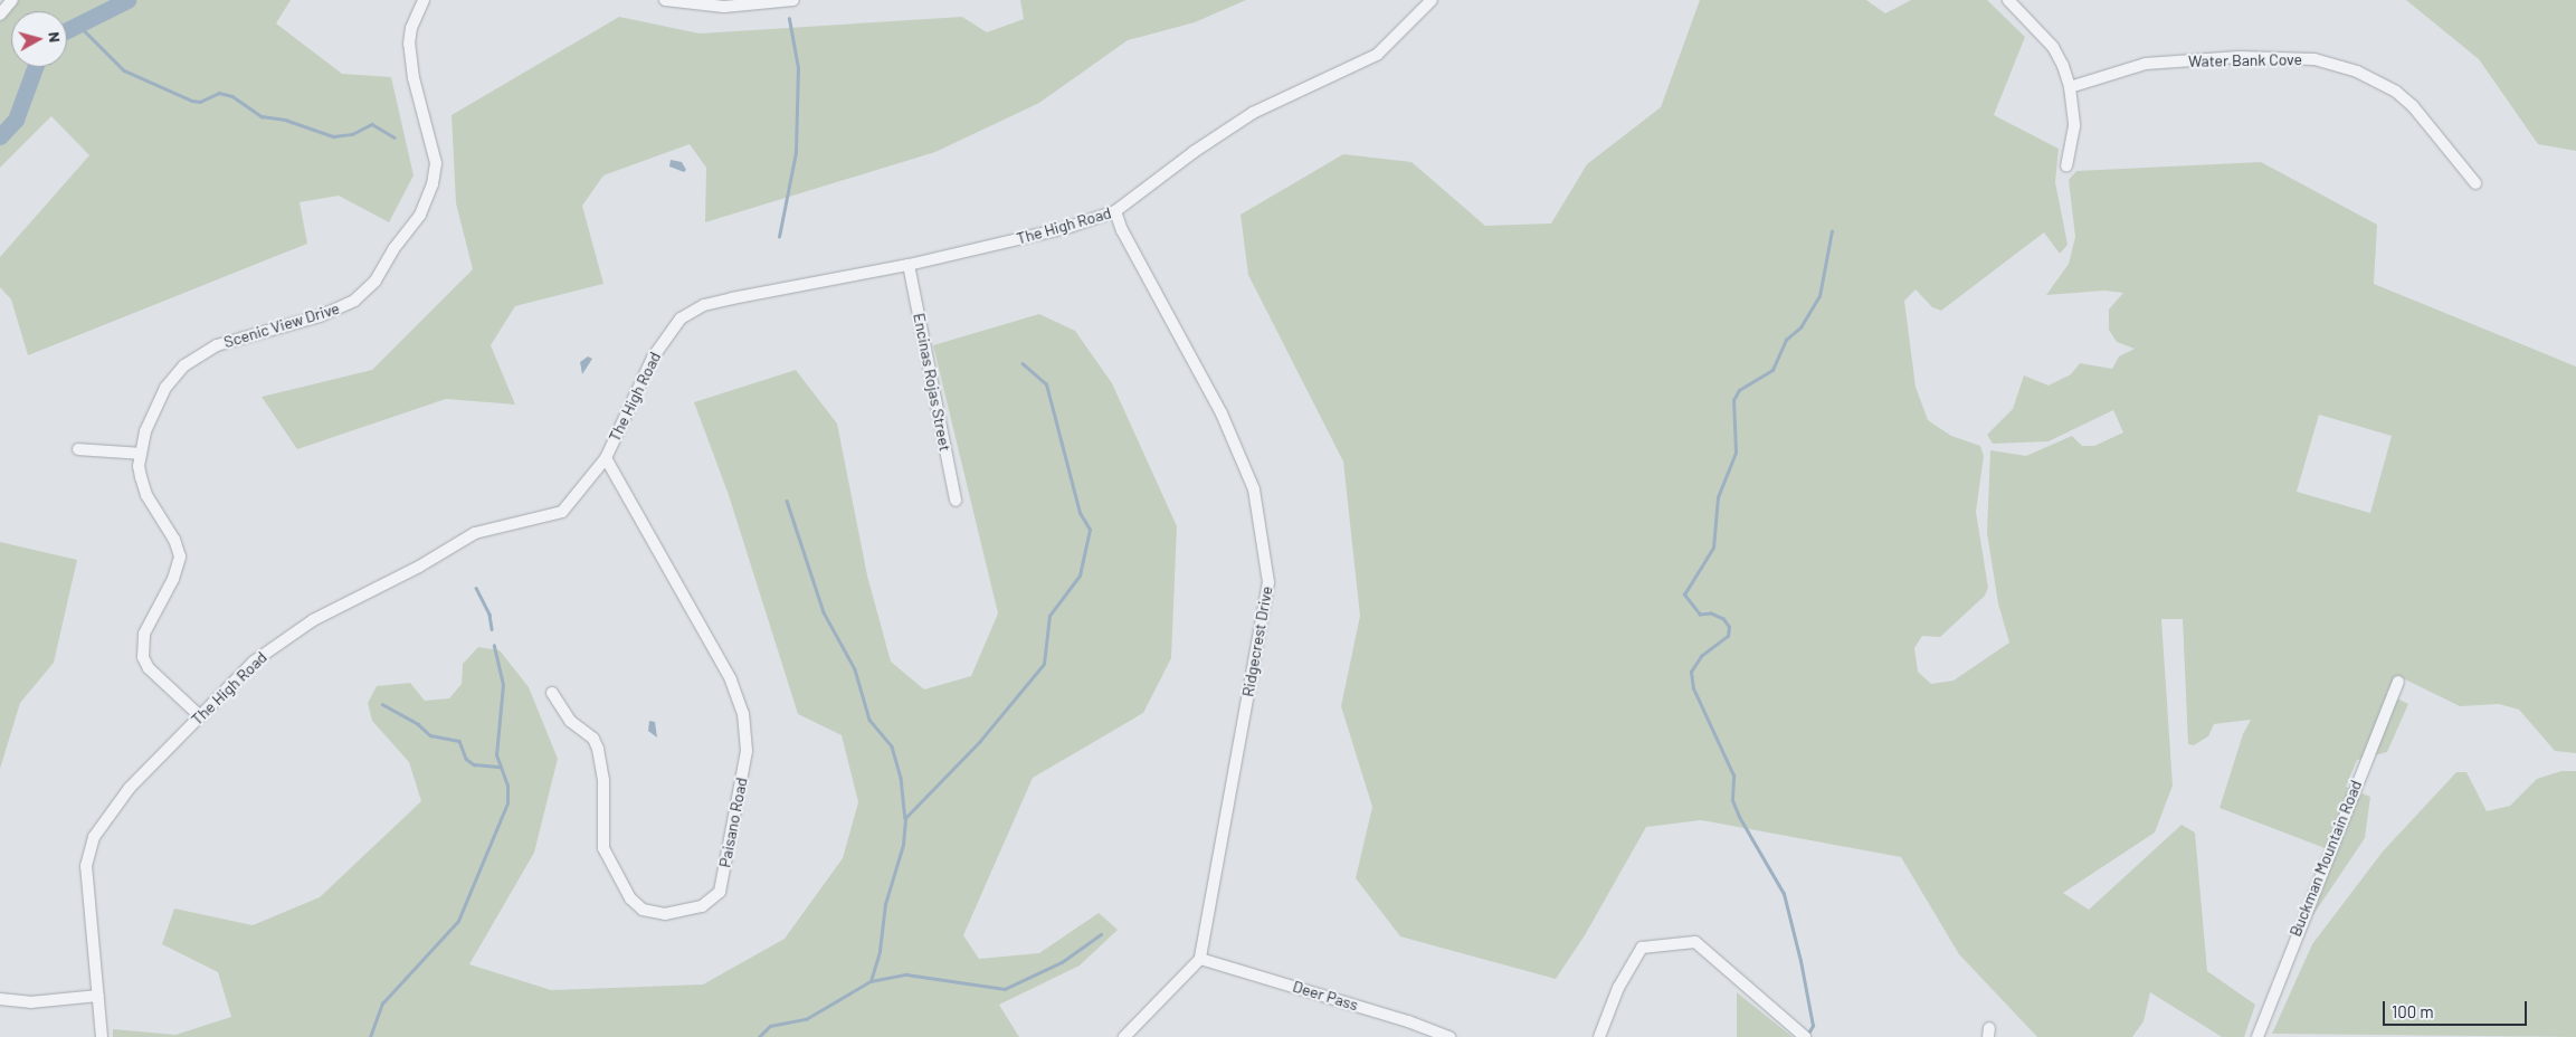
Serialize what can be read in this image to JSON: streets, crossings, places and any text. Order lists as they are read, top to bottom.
{
  "streets": {
    "street": [
      "Water Bank Cove",
      "The High Road",
      "Scenic View Drive",
      "Encinas Rojas Street",
      "Ridgecrest Drive",
      "Paisano Road",
      "Buckman Mountain Road",
      "Deer Pass"
    ]
  },
  "crossings": [
    ["The High Road", "Scenic View Drive"],
    ["The High Road", "Encinas Rojas Street"],
    ["The High Road", "Ridgecrest Drive"],
    ["The High Road", "Paisano Road"],
    ["Ridgecrest Drive", "Deer Pass"]
  ],
  "scale_bar": "100 m",
  "north": "right"
}
